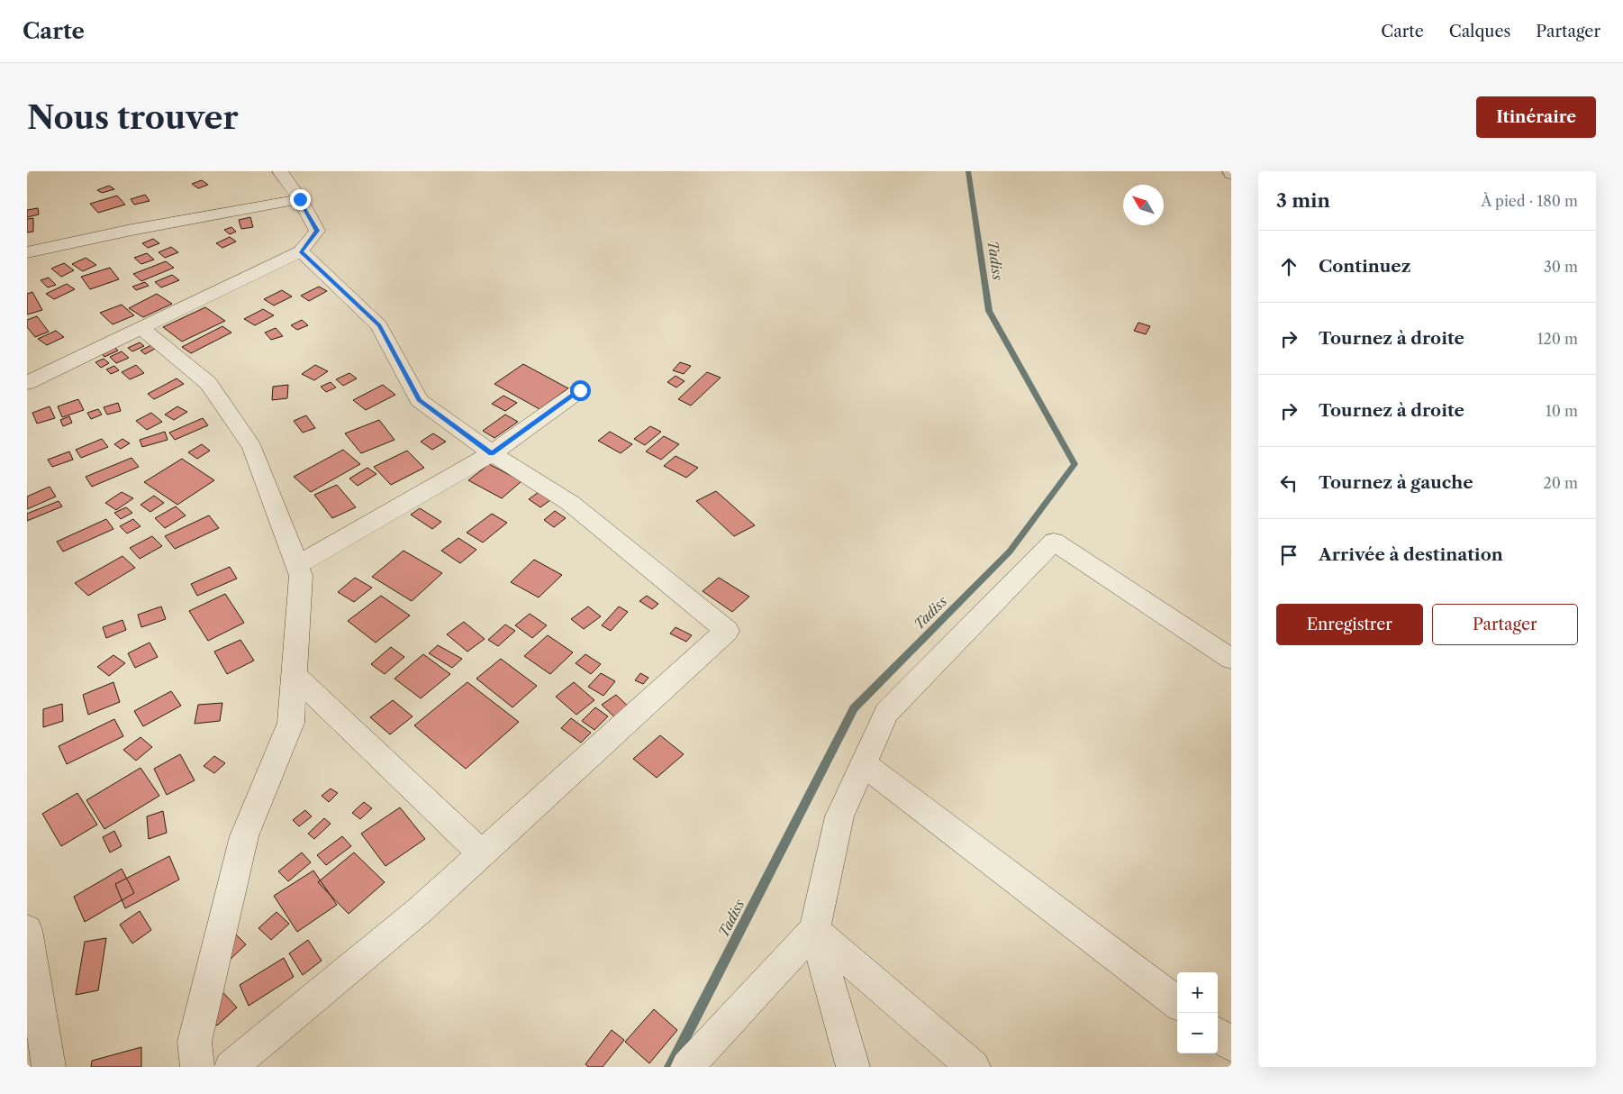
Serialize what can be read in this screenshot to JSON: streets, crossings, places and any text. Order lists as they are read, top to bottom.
{
  "water": ["Tadiss"],
  "north": "top left",
  "page": {
    "header": "Carte",
    "nav": ["Carte", "Calques", "Partager"],
    "buttons": [
      "Itinéraire",
      ["Enregistrer", "Partager"]
    ],
    "title": "Nous trouver",
    "heading": ["3 min", "À pied · 180 m"],
    "list": [
      ["Continuez", "30 m"],
      ["Tournez à droite", "120 m"],
      ["Tournez à droite", "10 m"],
      ["Tournez à gauche", "20 m"],
      "Arrivée à destination"
    ],
    "map_buttons": ["+", "−"]
  }
}
